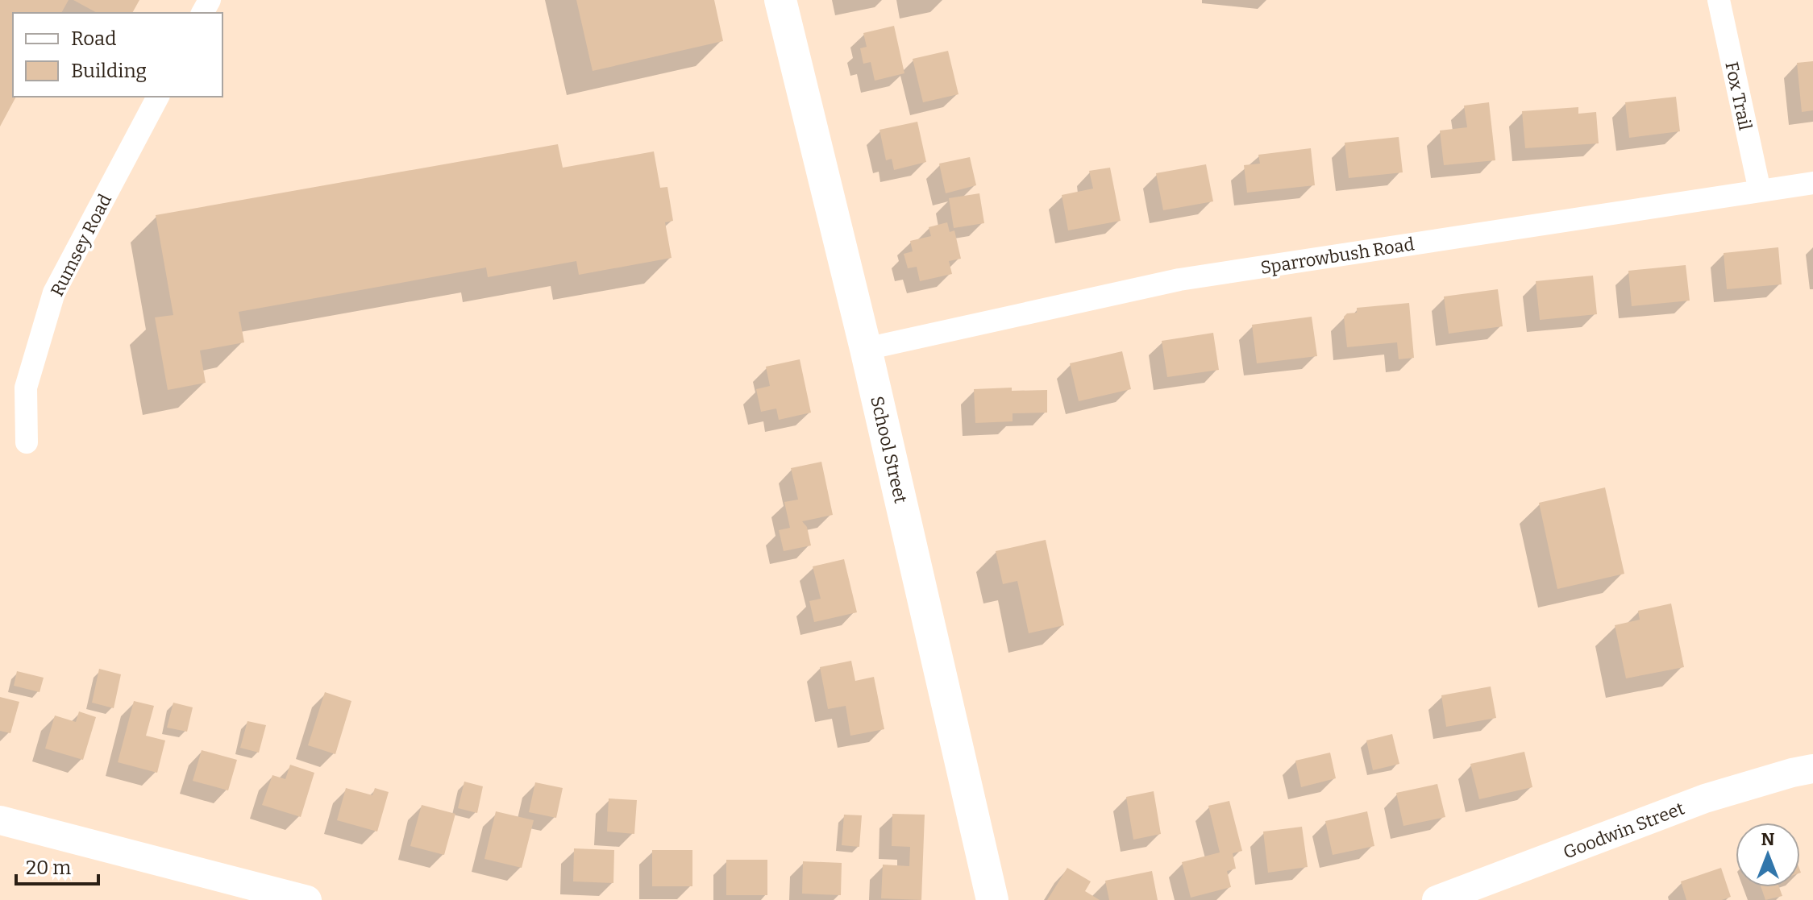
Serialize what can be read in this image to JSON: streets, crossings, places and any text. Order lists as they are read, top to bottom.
{
  "streets": {
    "main road": ["School Street"],
    "street": [
      "Fox Trail",
      "Rumsey Road",
      "Sparrowbush Road",
      "Goodwin Street"
    ]
  },
  "crossings": [
    ["Fox Trail", "Sparrowbush Road"],
    ["Sparrowbush Road", "School Street"]
  ],
  "legend": ["Road", "Building"],
  "scale_bar": "20 m",
  "north": "top"
}
